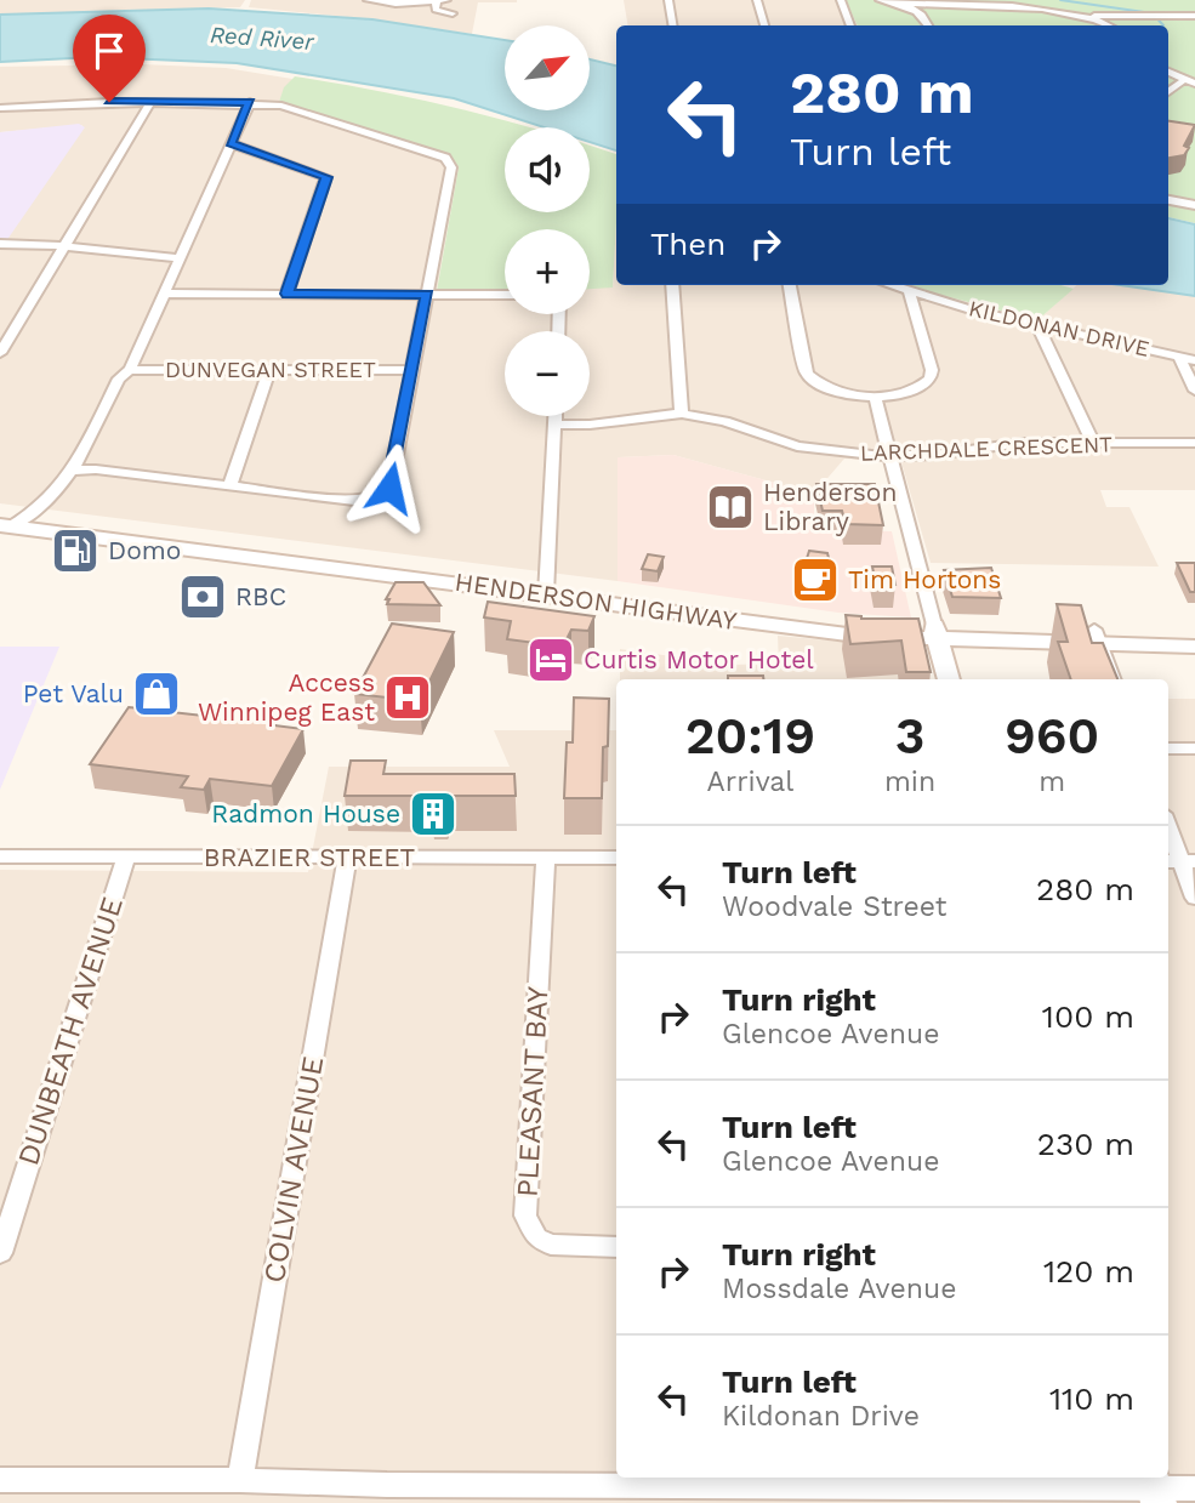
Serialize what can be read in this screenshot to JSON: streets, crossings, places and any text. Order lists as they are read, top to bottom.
{
  "streets": {
    "main road": ["HENDERSON HIGHWAY"],
    "street": [
      "KILDONAN DRIVE",
      "DUNVEGAN STREET",
      "LARCHDALE CRESCENT",
      "BRAZIER STREET",
      "DUNBEATH AVENUE",
      "PLEASANT BAY",
      "COLVIN AVENUE"
    ]
  },
  "crossings": [
    ["BRAZIER STREET", "DUNBEATH AVENUE"],
    ["BRAZIER STREET", "PLEASANT BAY"],
    ["BRAZIER STREET", "COLVIN AVENUE"]
  ],
  "water": ["Red River"],
  "places": {
    "library": ["Henderson Library"],
    "fuel station": ["Domo"],
    "cafe": ["Tim Hortons"],
    "bank": ["RBC"],
    "hotel": ["Curtis Motor Hotel"],
    "shop": ["Pet Valu"],
    "hospital": ["Access Winnipeg East"],
    "building": ["Radmon House"]
  },
  "north": "top right",
  "page": {
    "map_buttons": ["+", "−"],
    "turn": ["280 m", "Turn left"],
    "then": "Then",
    "eta": [
      "20:19",
      "Arrival",
      "3",
      "min",
      "960",
      "m"
    ],
    "list": [
      {
        "name": "Turn left",
        "note": "Woodvale Street",
        "value": "280 m"
      },
      {
        "name": "Turn right",
        "note": "Glencoe Avenue",
        "value": "100 m"
      },
      {
        "name": "Turn left",
        "note": "Glencoe Avenue",
        "value": "230 m"
      },
      {
        "name": "Turn right",
        "note": "Mossdale Avenue",
        "value": "120 m"
      },
      {
        "name": "Turn left",
        "note": "Kildonan Drive",
        "value": "110 m"
      }
    ]
  }
}
